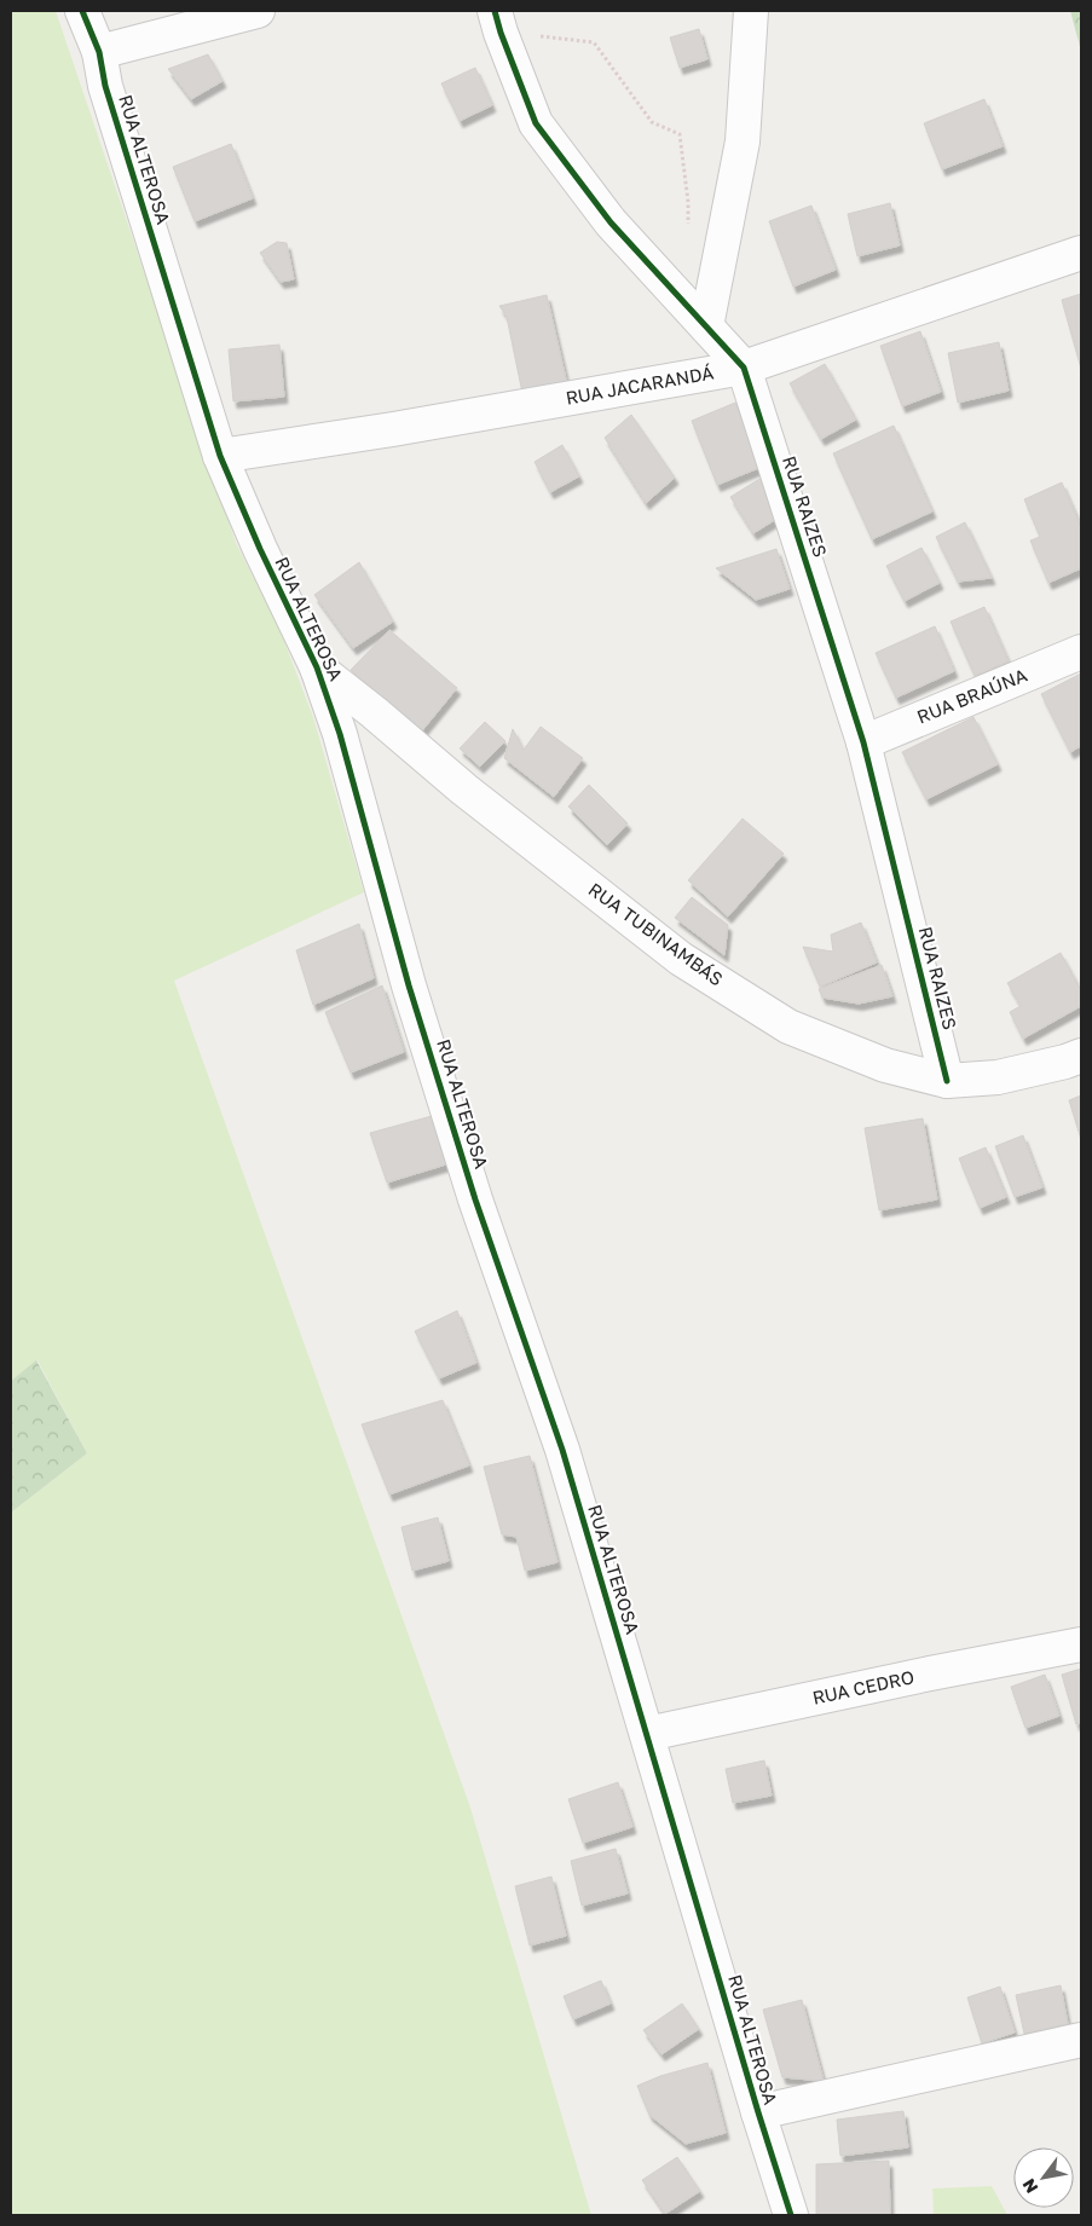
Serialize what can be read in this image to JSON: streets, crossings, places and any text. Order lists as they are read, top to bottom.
{
  "streets": {
    "street": [
      "RUA ALTEROSA",
      "RUA JACARANDÁ",
      "RUA RAIZES",
      "RUA BRAÚNA",
      "RUA TUBINAMBÁS",
      "RUA CEDRO"
    ]
  },
  "crossings": [
    ["RUA ALTEROSA", "RUA JACARANDÁ"],
    ["RUA ALTEROSA", "RUA TUBINAMBÁS"],
    ["RUA ALTEROSA", "RUA CEDRO"],
    ["RUA JACARANDÁ", "RUA RAIZES"],
    ["RUA RAIZES", "RUA BRAÚNA"],
    ["RUA RAIZES", "RUA TUBINAMBÁS"]
  ],
  "north": "bottom left"
}
